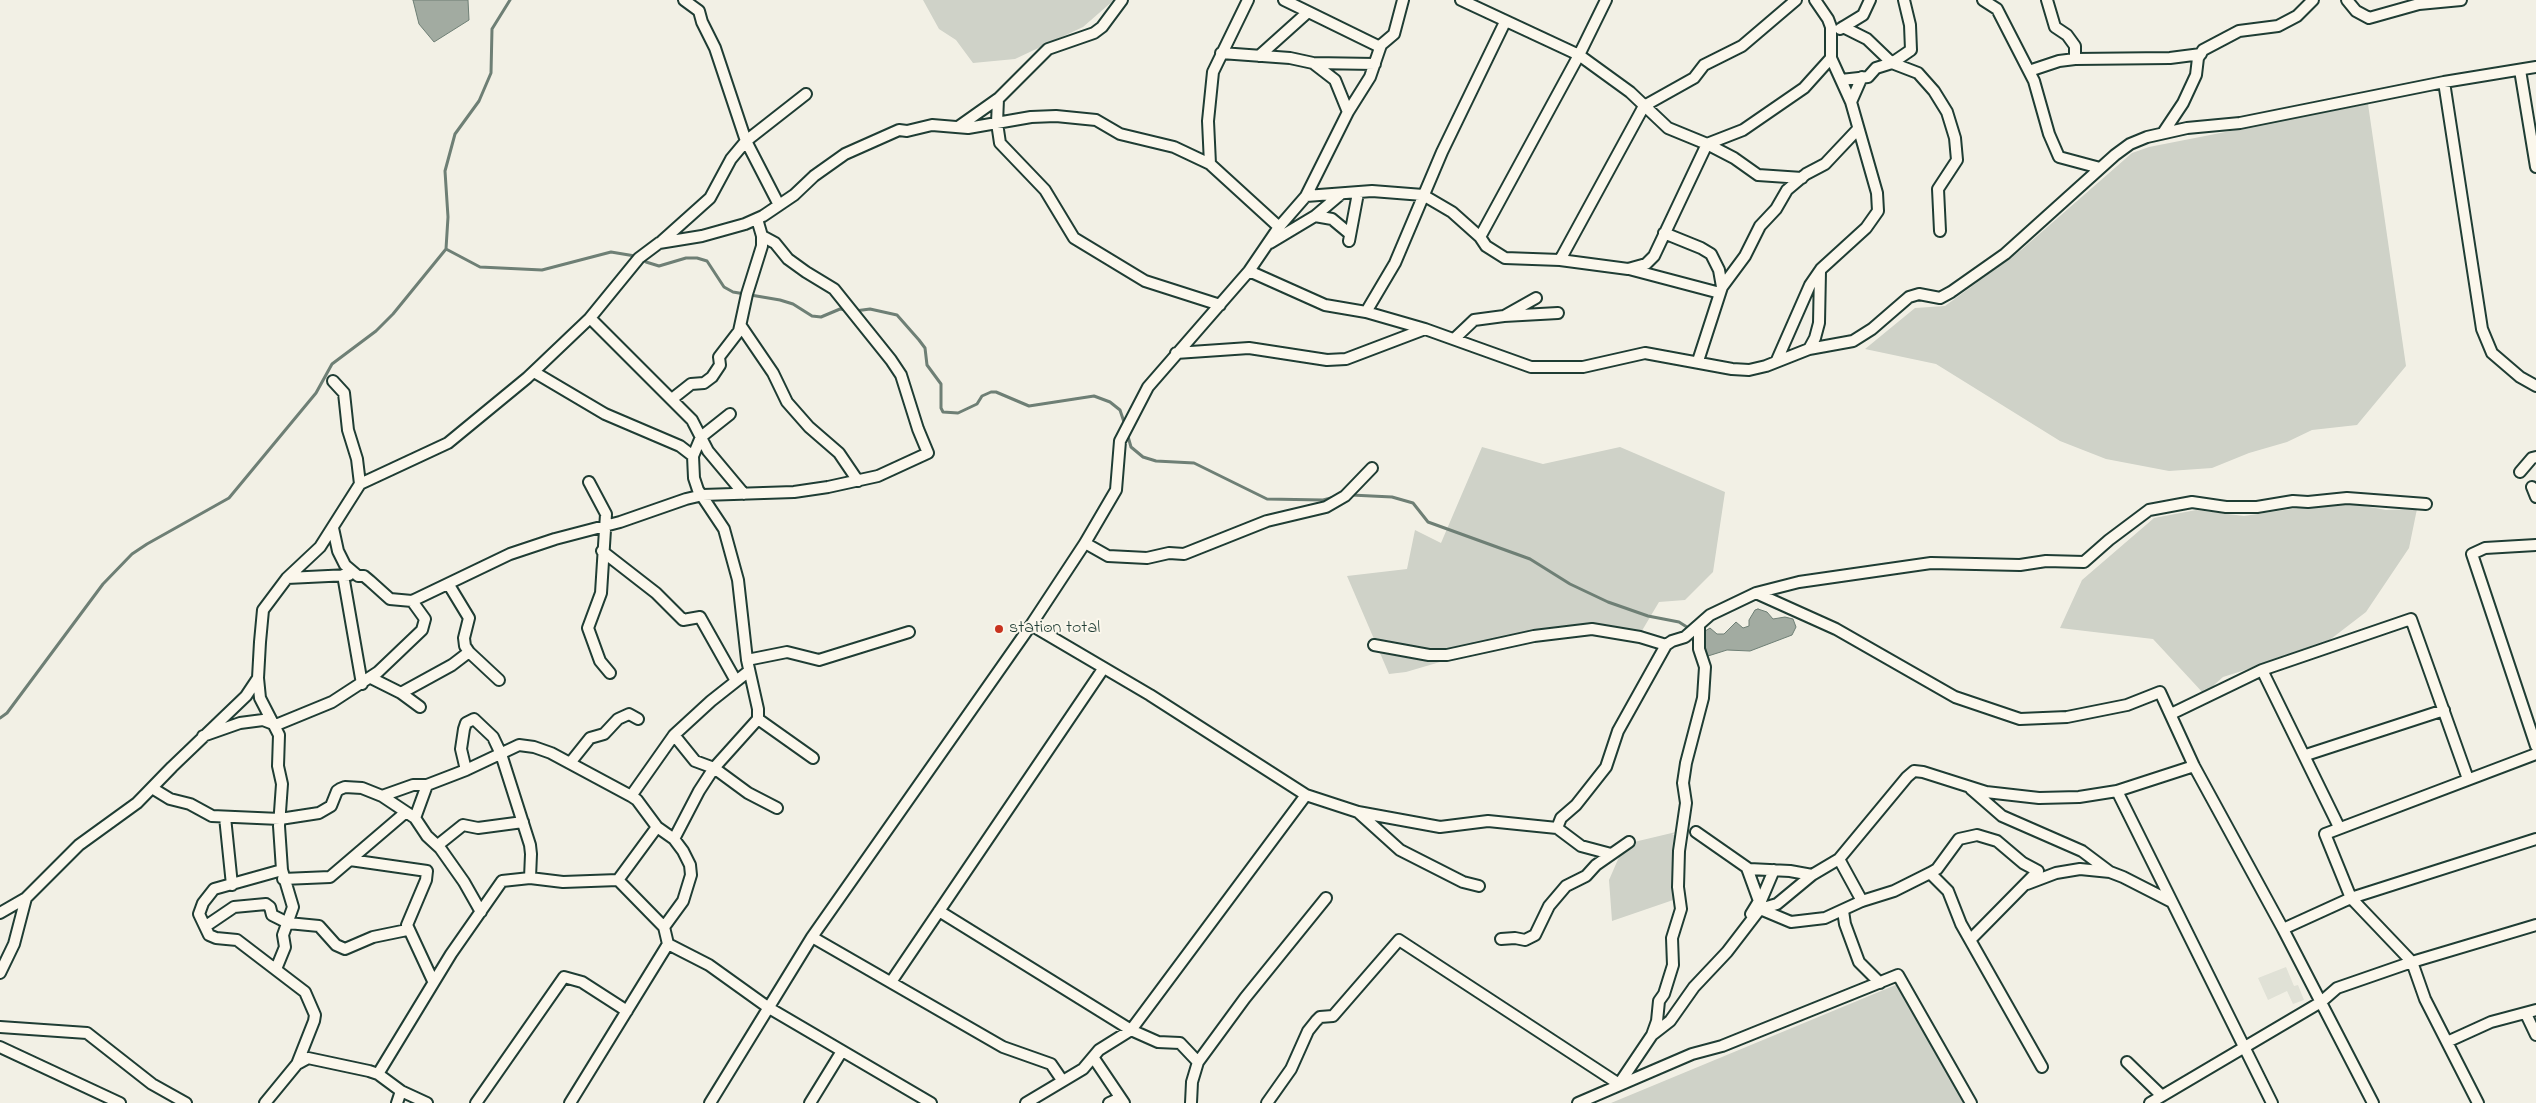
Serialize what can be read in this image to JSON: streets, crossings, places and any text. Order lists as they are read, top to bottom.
{
  "places": ["station total"]
}
